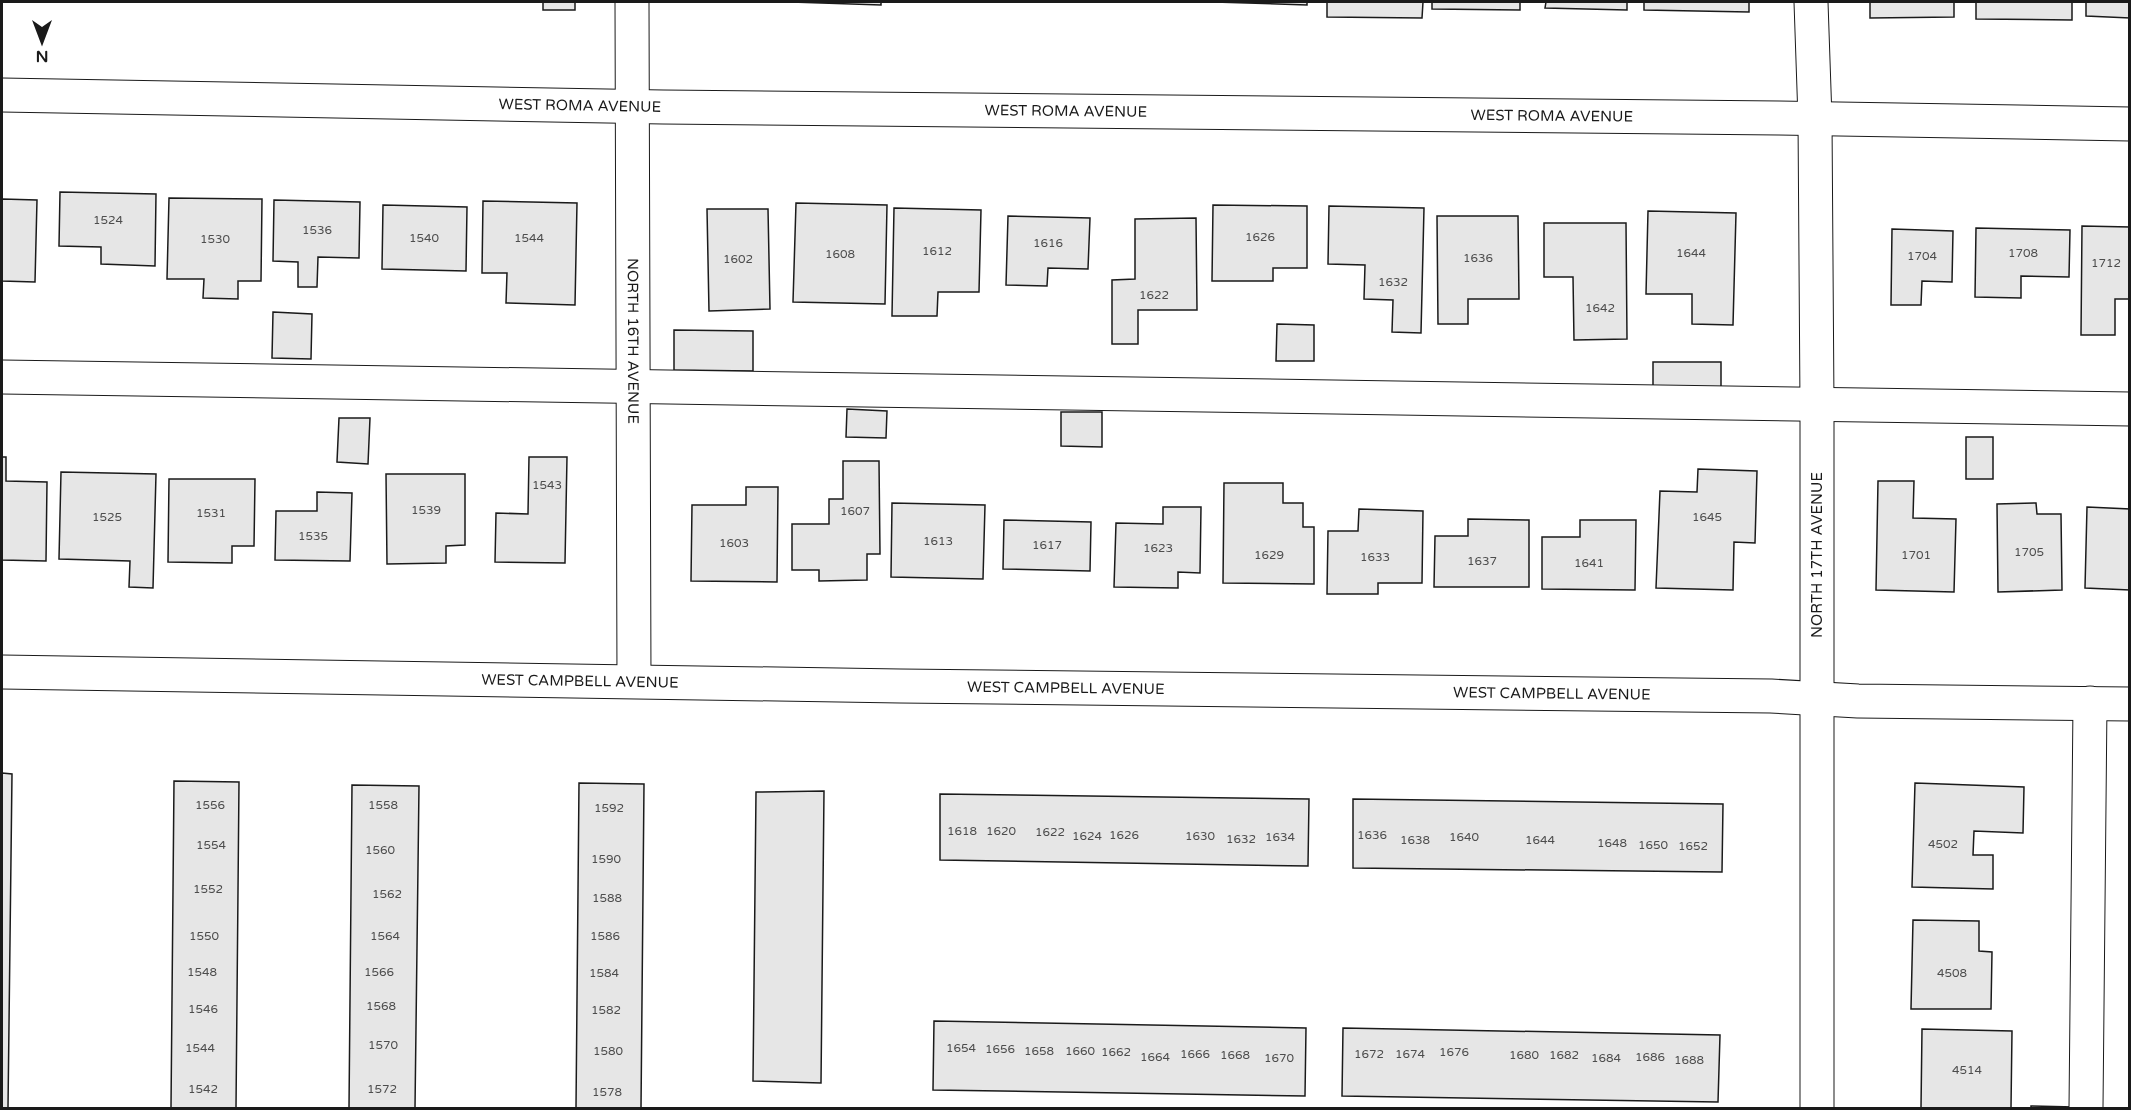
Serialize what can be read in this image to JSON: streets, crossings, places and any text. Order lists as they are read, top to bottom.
{
  "streets": {
    "street": [
      "WEST ROMA AVENUE",
      "NORTH 16TH AVENUE",
      "NORTH 17TH AVENUE",
      "WEST CAMPBELL AVENUE"
    ]
  },
  "crossings": [
    ["WEST ROMA AVENUE", "NORTH 16TH AVENUE"],
    ["WEST ROMA AVENUE", "NORTH 17TH AVENUE"],
    ["NORTH 16TH AVENUE", "WEST CAMPBELL AVENUE"],
    ["NORTH 17TH AVENUE", "WEST CAMPBELL AVENUE"]
  ],
  "house_numbers": [
    "1524",
    "1536",
    "1626",
    "1540",
    "1544",
    "1530",
    "1616",
    "1612",
    "1644",
    "1708",
    "1608",
    "1704",
    "1636",
    "1602",
    "1712",
    "1632",
    "1622",
    "1642",
    "1543",
    "1539",
    "1607",
    "1531",
    "1525",
    "1645",
    "1535",
    "1613",
    "1603",
    "1617",
    "1623",
    "1705",
    "1629",
    "1701",
    "1633",
    "1637",
    "1641",
    "1556",
    "1558",
    "1592",
    "1618",
    "1620",
    "1622",
    "1626",
    "1636",
    "1624",
    "1630",
    "1634",
    "1640",
    "1632",
    "1638",
    "1644",
    "1648",
    "4502",
    "1554",
    "1650",
    "1652",
    "1560",
    "1590",
    "1552",
    "1562",
    "1588",
    "1550",
    "1564",
    "1586",
    "1548",
    "1566",
    "1584",
    "4508",
    "1568",
    "1546",
    "1582",
    "1570",
    "1544",
    "1654",
    "1656",
    "1580",
    "1658",
    "1660",
    "1662",
    "1676",
    "1666",
    "1672",
    "1674",
    "1668",
    "1680",
    "1682",
    "1664",
    "1686",
    "1670",
    "1684",
    "1688",
    "4514",
    "1542",
    "1572",
    "1578"
  ],
  "north": "bottom"
}
